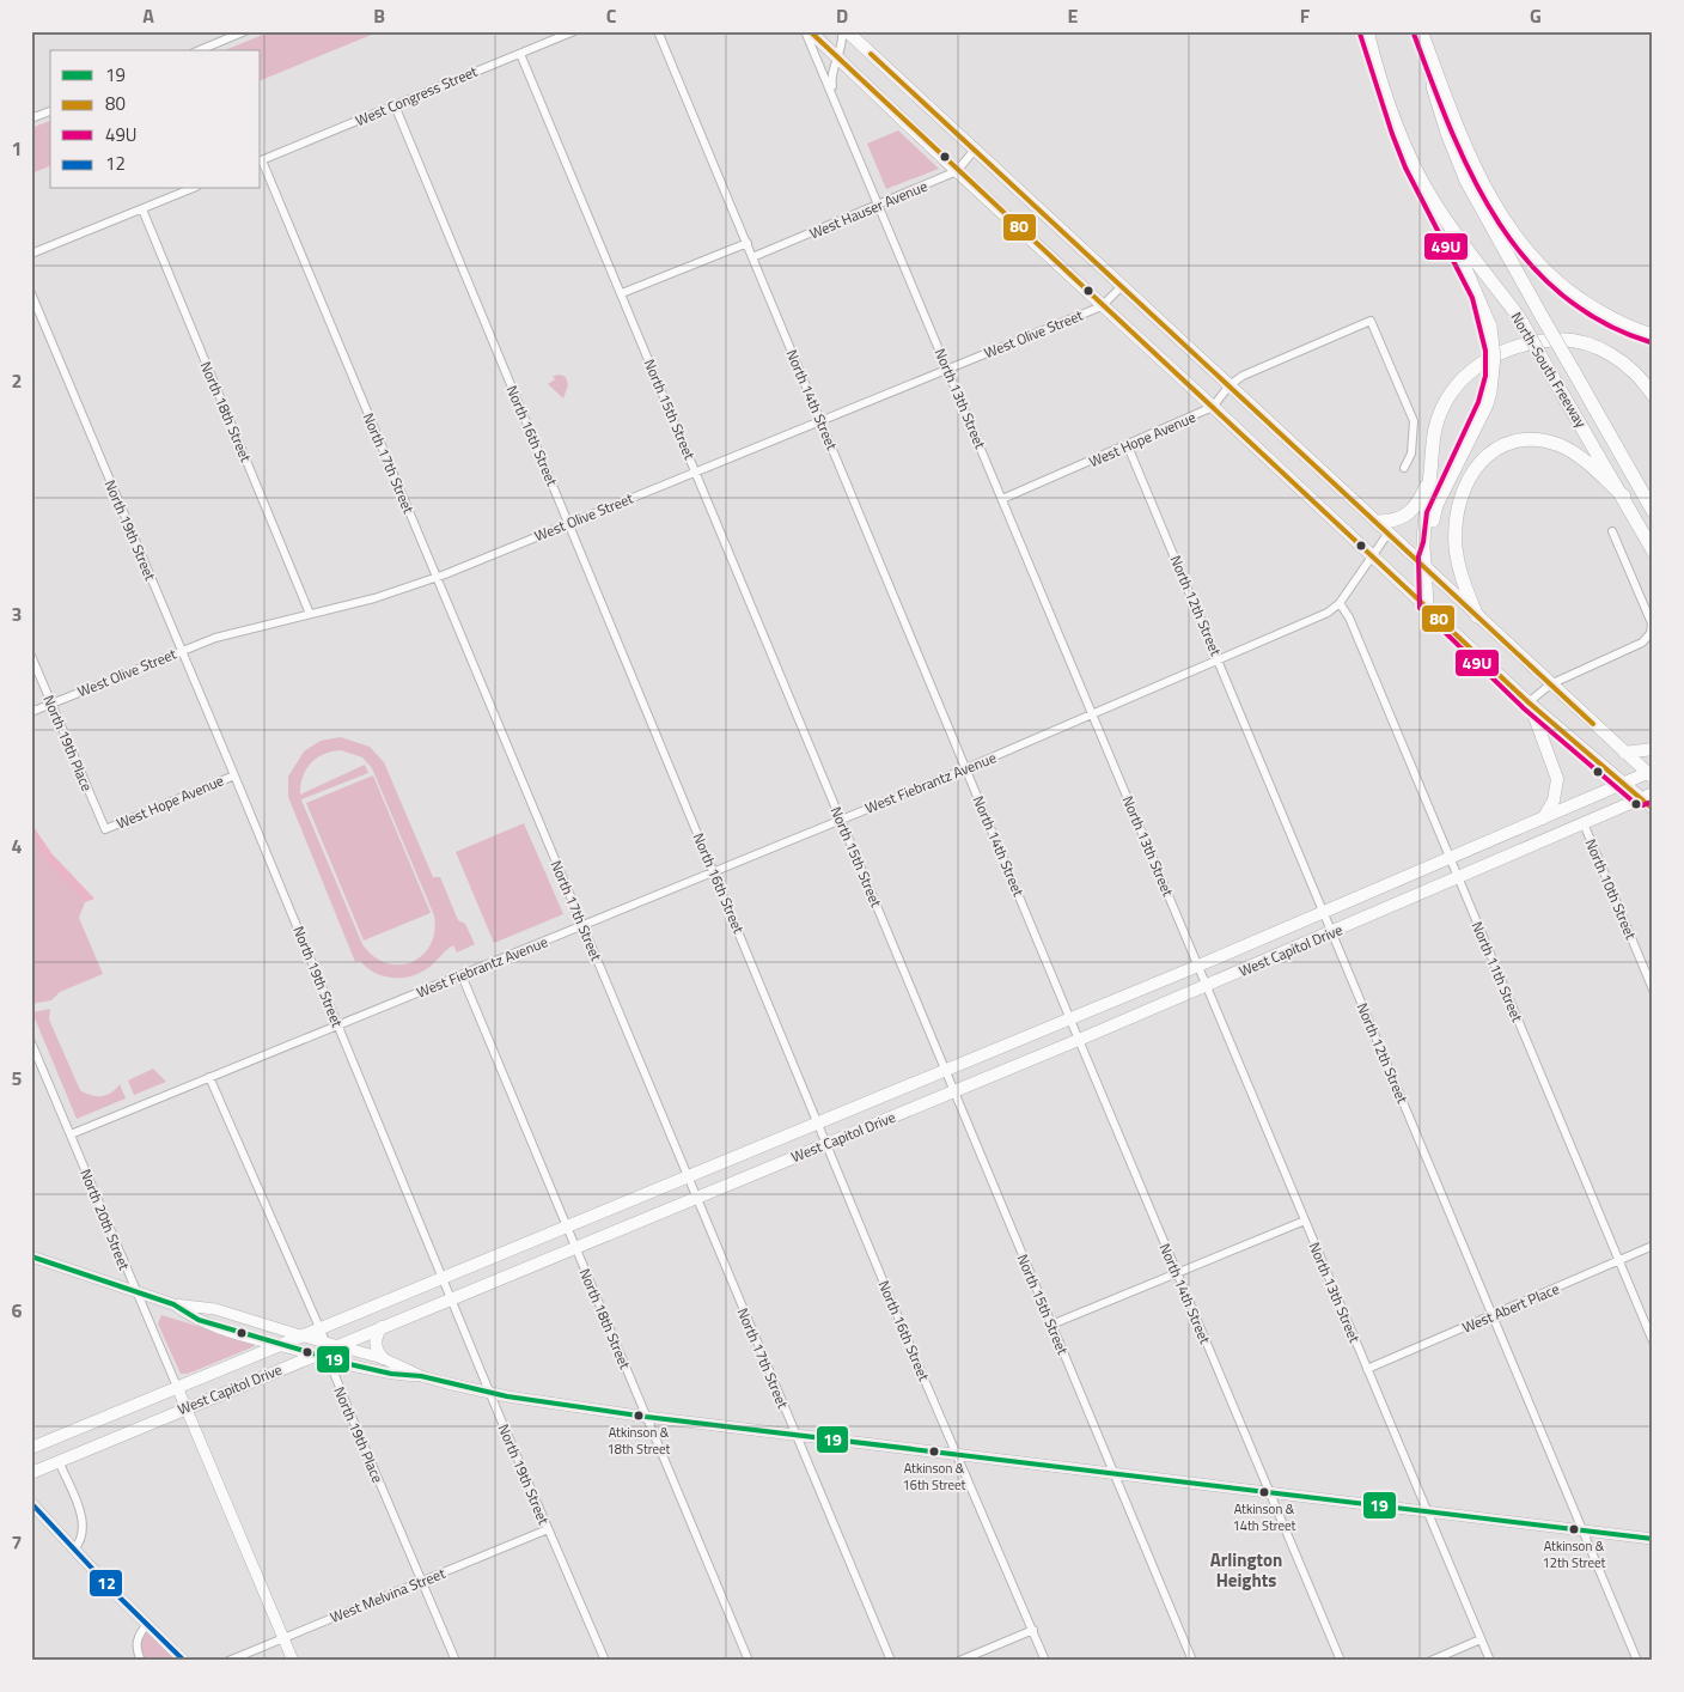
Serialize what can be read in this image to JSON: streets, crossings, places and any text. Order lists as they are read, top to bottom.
{
  "streets": {
    "highway": ["North-South Freeway"],
    "main road": ["West Capitol Drive"],
    "street": [
      "West Congress Street",
      "West Hauser Avenue",
      "West Olive Street",
      "North 13th Street",
      "North 14th Street",
      "North 15th Street",
      "North 18th Street",
      "North 16th Street",
      "West Hope Avenue",
      "North 17th Street",
      "North 19th Street",
      "North 12th Street",
      "North 19th Place",
      "West Fiebrantz Avenue",
      "North 10th Street",
      "North 11th Street",
      "North 20th Street",
      "West Abert Place",
      "West Melvina Street"
    ]
  },
  "crossings": [
    ["West Congress Street", "North 15th Street"],
    ["West Congress Street", "North 16th Street"],
    ["West Congress Street", "North 17th Street"],
    ["West Hauser Avenue", "North 13th Street"],
    ["West Hauser Avenue", "North 14th Street"],
    ["West Olive Street", "North 13th Street"],
    ["West Olive Street", "North 14th Street"],
    ["West Olive Street", "North 15th Street"],
    ["West Olive Street", "North 18th Street"],
    ["West Olive Street", "North 16th Street"],
    ["West Olive Street", "North 17th Street"],
    ["West Olive Street", "North 19th Street"],
    ["West Olive Street", "North 19th Place"],
    ["North 13th Street", "West Hope Avenue"],
    ["North 13th Street", "West Fiebrantz Avenue"],
    ["North 13th Street", "West Capitol Drive"],
    ["North 13th Street", "West Abert Place"],
    ["North 14th Street", "West Fiebrantz Avenue"],
    ["North 14th Street", "West Capitol Drive"],
    ["North 15th Street", "West Fiebrantz Avenue"],
    ["North 15th Street", "West Capitol Drive"],
    ["North 18th Street", "West Fiebrantz Avenue"],
    ["North 18th Street", "West Capitol Drive"],
    ["North 16th Street", "West Fiebrantz Avenue"],
    ["North 16th Street", "West Capitol Drive"],
    ["West Hope Avenue", "North 19th Street"],
    ["West Hope Avenue", "North 12th Street"],
    ["West Hope Avenue", "North 19th Place"],
    ["North 17th Street", "West Fiebrantz Avenue"],
    ["North 17th Street", "West Capitol Drive"],
    ["North 19th Street", "West Fiebrantz Avenue"],
    ["North 19th Street", "West Capitol Drive"],
    ["North 19th Street", "West Melvina Street"],
    ["North 12th Street", "West Fiebrantz Avenue"],
    ["North 12th Street", "West Capitol Drive"],
    ["North 12th Street", "West Abert Place"],
    ["North 19th Place", "West Fiebrantz Avenue"],
    ["North 19th Place", "West Capitol Drive"],
    ["North 19th Place", "West Melvina Street"],
    ["West Fiebrantz Avenue", "North 11th Street"],
    ["West Fiebrantz Avenue", "North 20th Street"],
    ["North 10th Street", "West Capitol Drive"],
    ["West Capitol Drive", "North 11th Street"],
    ["West Capitol Drive", "North 20th Street"],
    ["North 11th Street", "West Abert Place"],
    ["North 20th Street", "West Melvina Street"]
  ],
  "districts": ["Arlington Heights"],
  "places": [
    "Atkinson & 18th Street",
    "Atkinson & 16th Street",
    "Atkinson & 14th Street",
    "Atkinson & 12th Street"
  ],
  "lines": [
    "transit line 80",
    "transit line 49U",
    "transit line 19",
    "transit line 12"
  ],
  "legend": [
    "19",
    "80",
    "49U",
    "12"
  ],
  "grid": {
    "columns": [
      "A",
      "B",
      "C",
      "D",
      "E",
      "F",
      "G"
    ],
    "rows": [
      "1",
      "2",
      "3",
      "4",
      "5",
      "6",
      "7"
    ]
  }
}
